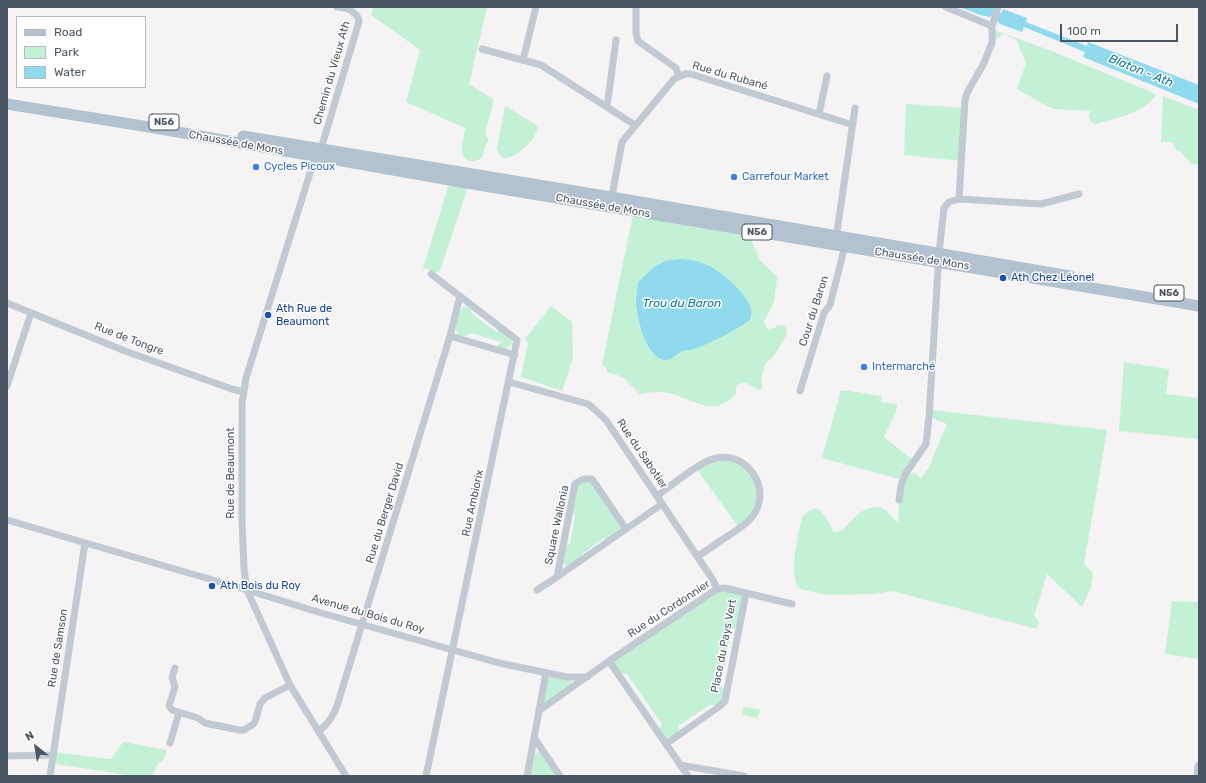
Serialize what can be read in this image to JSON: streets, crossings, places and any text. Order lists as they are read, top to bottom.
{
  "streets": {
    "main road": ["N56", "Chaussée de Mons"],
    "street": [
      "Chemin du Vieux Ath",
      "Rue du Rubané",
      "Cour du Baron",
      "Rue de Tongre",
      "Rue du Sabotier",
      "Rue de Beaumont",
      "Rue Ambiorix",
      "Rue du Berger David",
      "Square Wallonia",
      "Rue du Cordonnier",
      "Avenue du Bois du Roy",
      "Place du Pays Vert",
      "Rue de Samson"
    ]
  },
  "crossings": [
    ["Chemin du Vieux Ath", "Chaussée de Mons"],
    ["Chemin du Vieux Ath", "Rue de Beaumont"],
    ["Rue du Rubané", "Chaussée de Mons"],
    ["Chaussée de Mons", "Cour du Baron"],
    ["Chaussée de Mons", "Rue de Beaumont"],
    ["Rue de Tongre", "Rue de Beaumont"],
    ["Rue du Sabotier", "Rue Ambiorix"],
    ["Rue du Sabotier", "Square Wallonia"],
    ["Rue du Sabotier", "Rue du Cordonnier"],
    ["Rue de Beaumont", "Rue du Berger David"],
    ["Rue de Beaumont", "Avenue du Bois du Roy"],
    ["Rue Ambiorix", "Rue du Berger David"],
    ["Rue Ambiorix", "Avenue du Bois du Roy"],
    ["Rue du Berger David", "Avenue du Bois du Roy"],
    ["Rue du Cordonnier", "Avenue du Bois du Roy"],
    ["Rue du Cordonnier", "Place du Pays Vert"],
    ["Avenue du Bois du Roy", "Rue de Samson"]
  ],
  "water": ["Blaton - Ath", "Trou du Baron"],
  "places": [
    "Cycles Picoux",
    "Carrefour Market",
    "Ath Chez Léonel",
    "Ath Rue de Beaumont",
    "Intermarché",
    "Ath Bois du Roy"
  ],
  "legend": ["Road", "Park", "Water"],
  "scale_bar": "100 m",
  "north": "top left"
}
